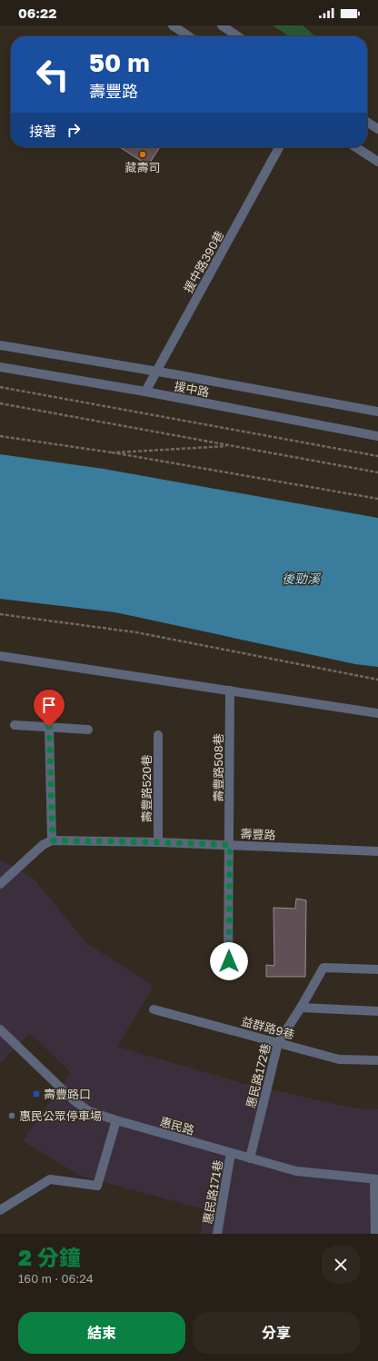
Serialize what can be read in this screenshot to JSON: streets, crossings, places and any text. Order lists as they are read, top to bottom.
{
  "streets": {
    "street": [
      "援中路390巷",
      "援中路",
      "壽豐路508巷",
      "壽豐路520巷",
      "壽豐路",
      "益群路9巷",
      "惠民路172巷",
      "惠民路",
      "惠民路171巷"
    ]
  },
  "crossings": [
    ["援中路390巷", "援中路"],
    ["壽豐路508巷", "壽豐路"],
    ["壽豐路520巷", "壽豐路"],
    ["益群路9巷", "惠民路172巷"],
    ["惠民路172巷", "惠民路"],
    ["惠民路", "惠民路171巷"]
  ],
  "water": ["後勁溪"],
  "places": {
    "other": ["藏壽司", "惠民公眾停車場"],
    "transit": ["壽豐路口"]
  },
  "page": {
    "status": "06:22",
    "turn": ["50 m", "壽豐路"],
    "then": "接著",
    "heading": ["2 分鐘", "160 m · 06:24"],
    "buttons": ["結束", "分享"]
  }
}
